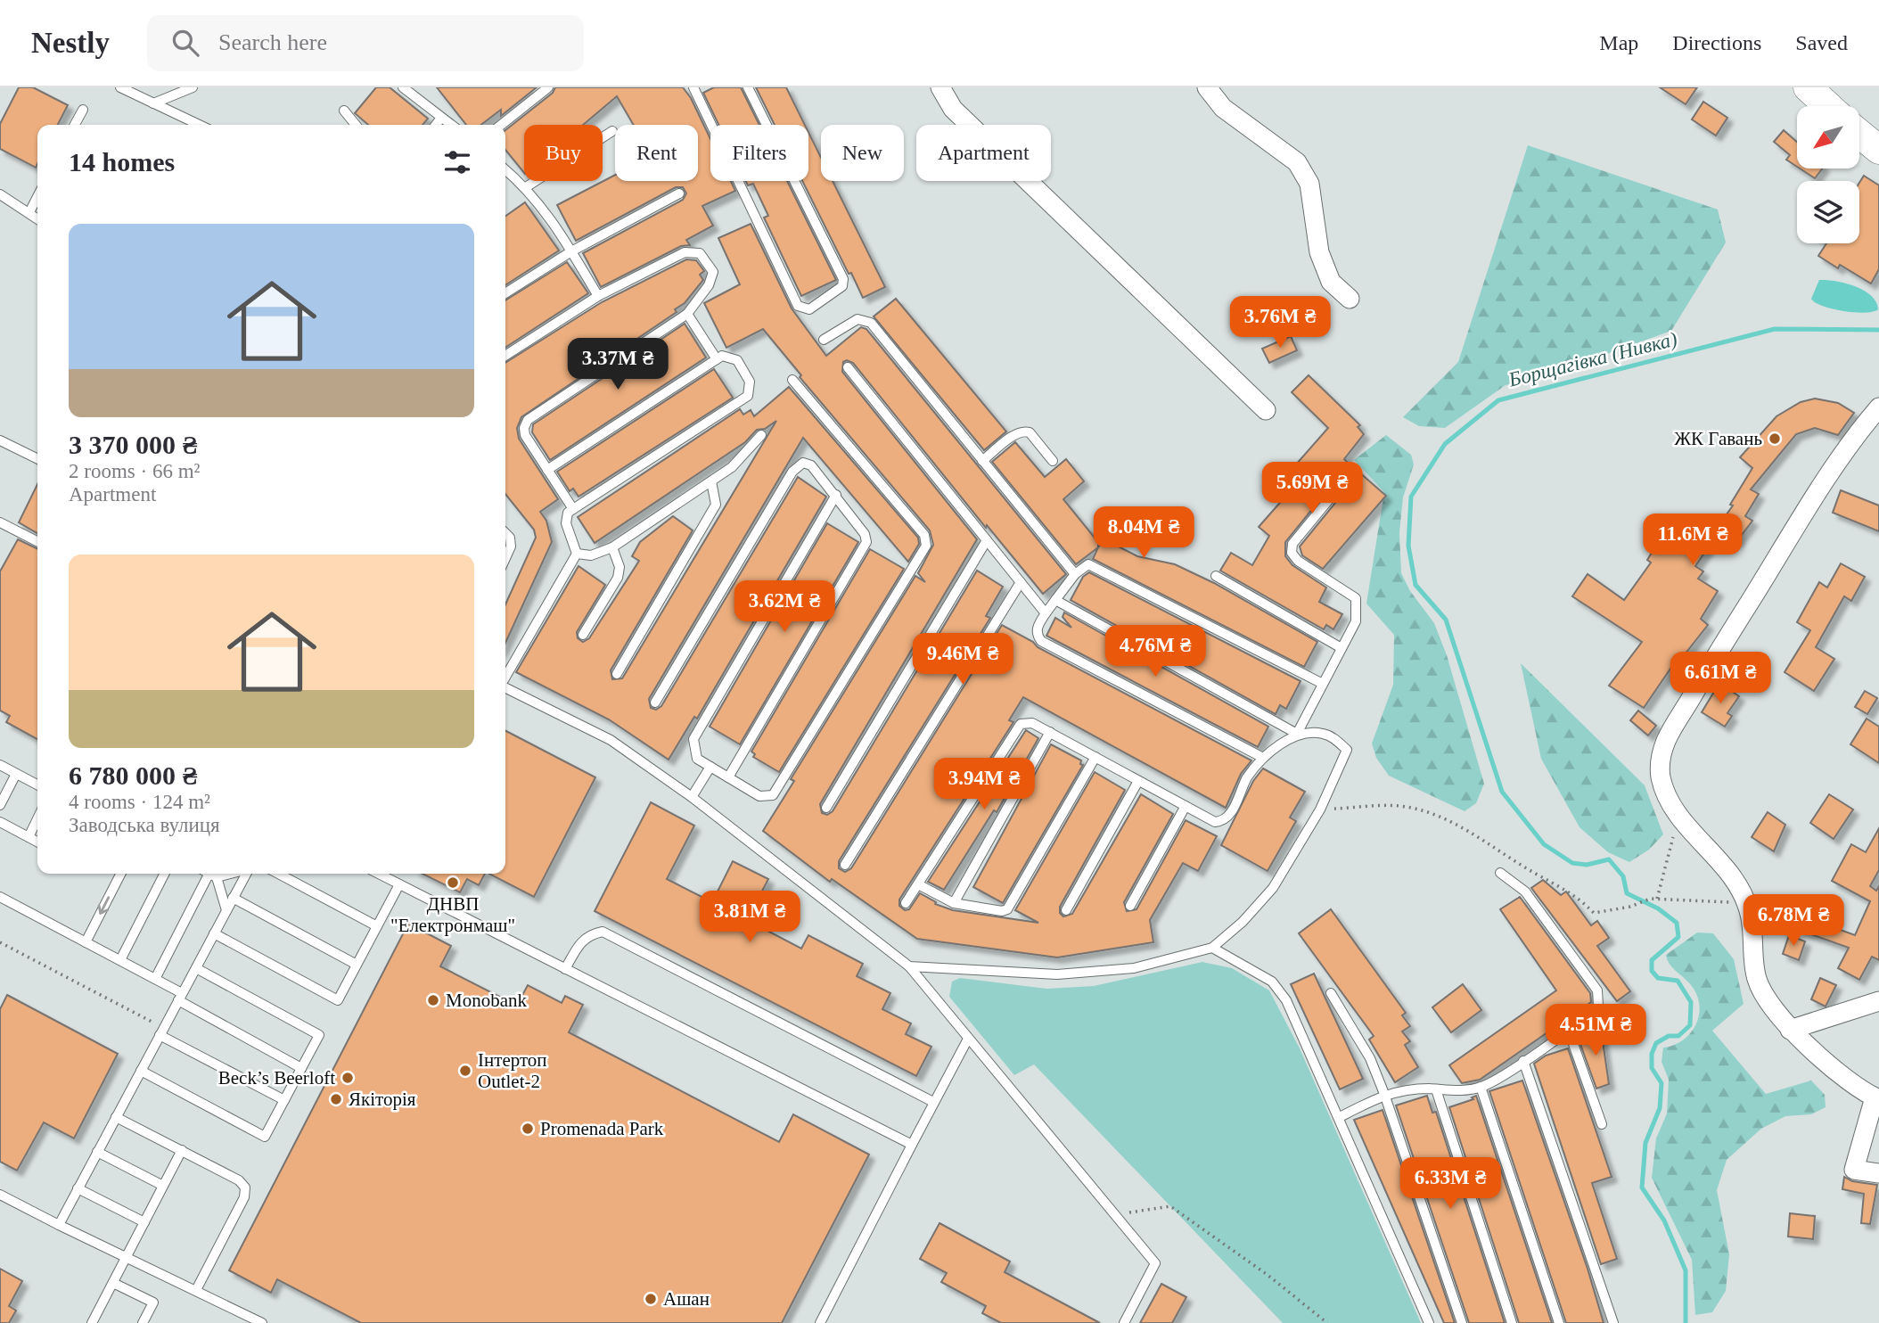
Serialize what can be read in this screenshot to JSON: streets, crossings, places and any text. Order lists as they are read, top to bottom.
{
  "water": ["Борщагівка (Нивка)"],
  "places": [
    "ЖК Гавань",
    "ДНВП \"Електронмаш\"",
    "Monobank",
    "Інтертоп Outlet-2",
    "Beck’s Beerloft",
    "Якіторія",
    "Promenada Park",
    "Ашан"
  ],
  "north": "bottom left",
  "page": {
    "header": "Nestly",
    "search": "Search here",
    "nav": ["Map", "Directions", "Saved"],
    "chip": [
      "Buy",
      "Rent",
      "Filters",
      "New",
      "Apartment"
    ],
    "heading": "14 homes",
    "list": [
      {
        "name": "3 370 000 ₴",
        "note": "2 rooms · 66 m² · Apartment"
      },
      {
        "name": "6 780 000 ₴",
        "note": "4 rooms · 124 m² · Заводська вулиця"
      }
    ],
    "price": [
      "3.76M ₴",
      "3.37M ₴",
      "5.69M ₴",
      "8.04M ₴",
      "11.6M ₴",
      "3.62M ₴",
      "4.76M ₴",
      "9.46M ₴",
      "6.61M ₴",
      "3.94M ₴",
      "3.81M ₴",
      "6.78M ₴",
      "4.51M ₴",
      "6.33M ₴"
    ]
  }
}
